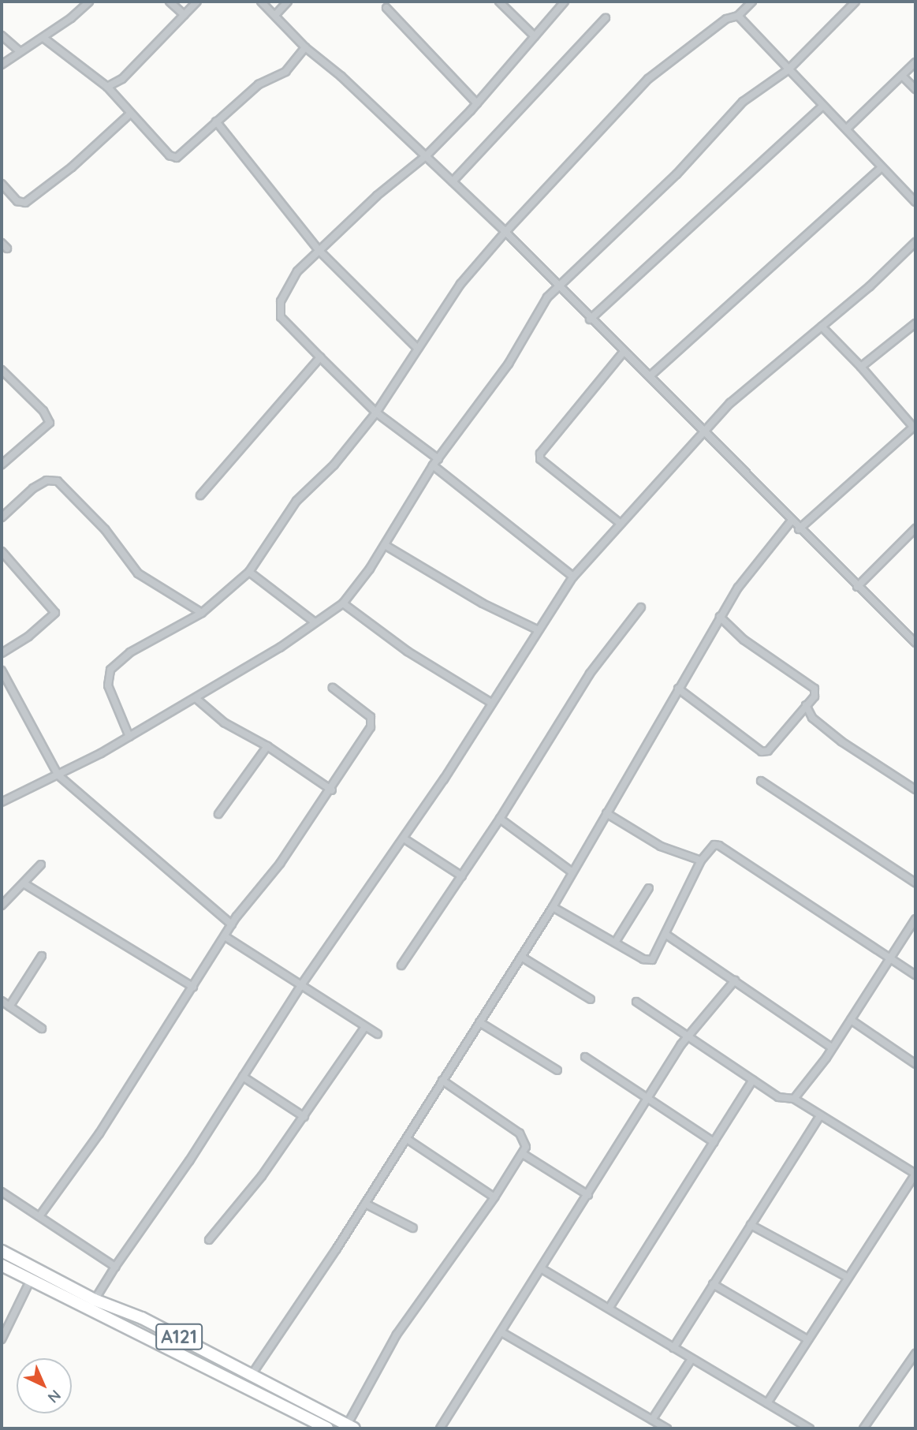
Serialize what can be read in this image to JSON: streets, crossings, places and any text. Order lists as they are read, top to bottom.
{
  "streets": {
    "highway": ["A121"]
  },
  "north": "bottom right"
}
